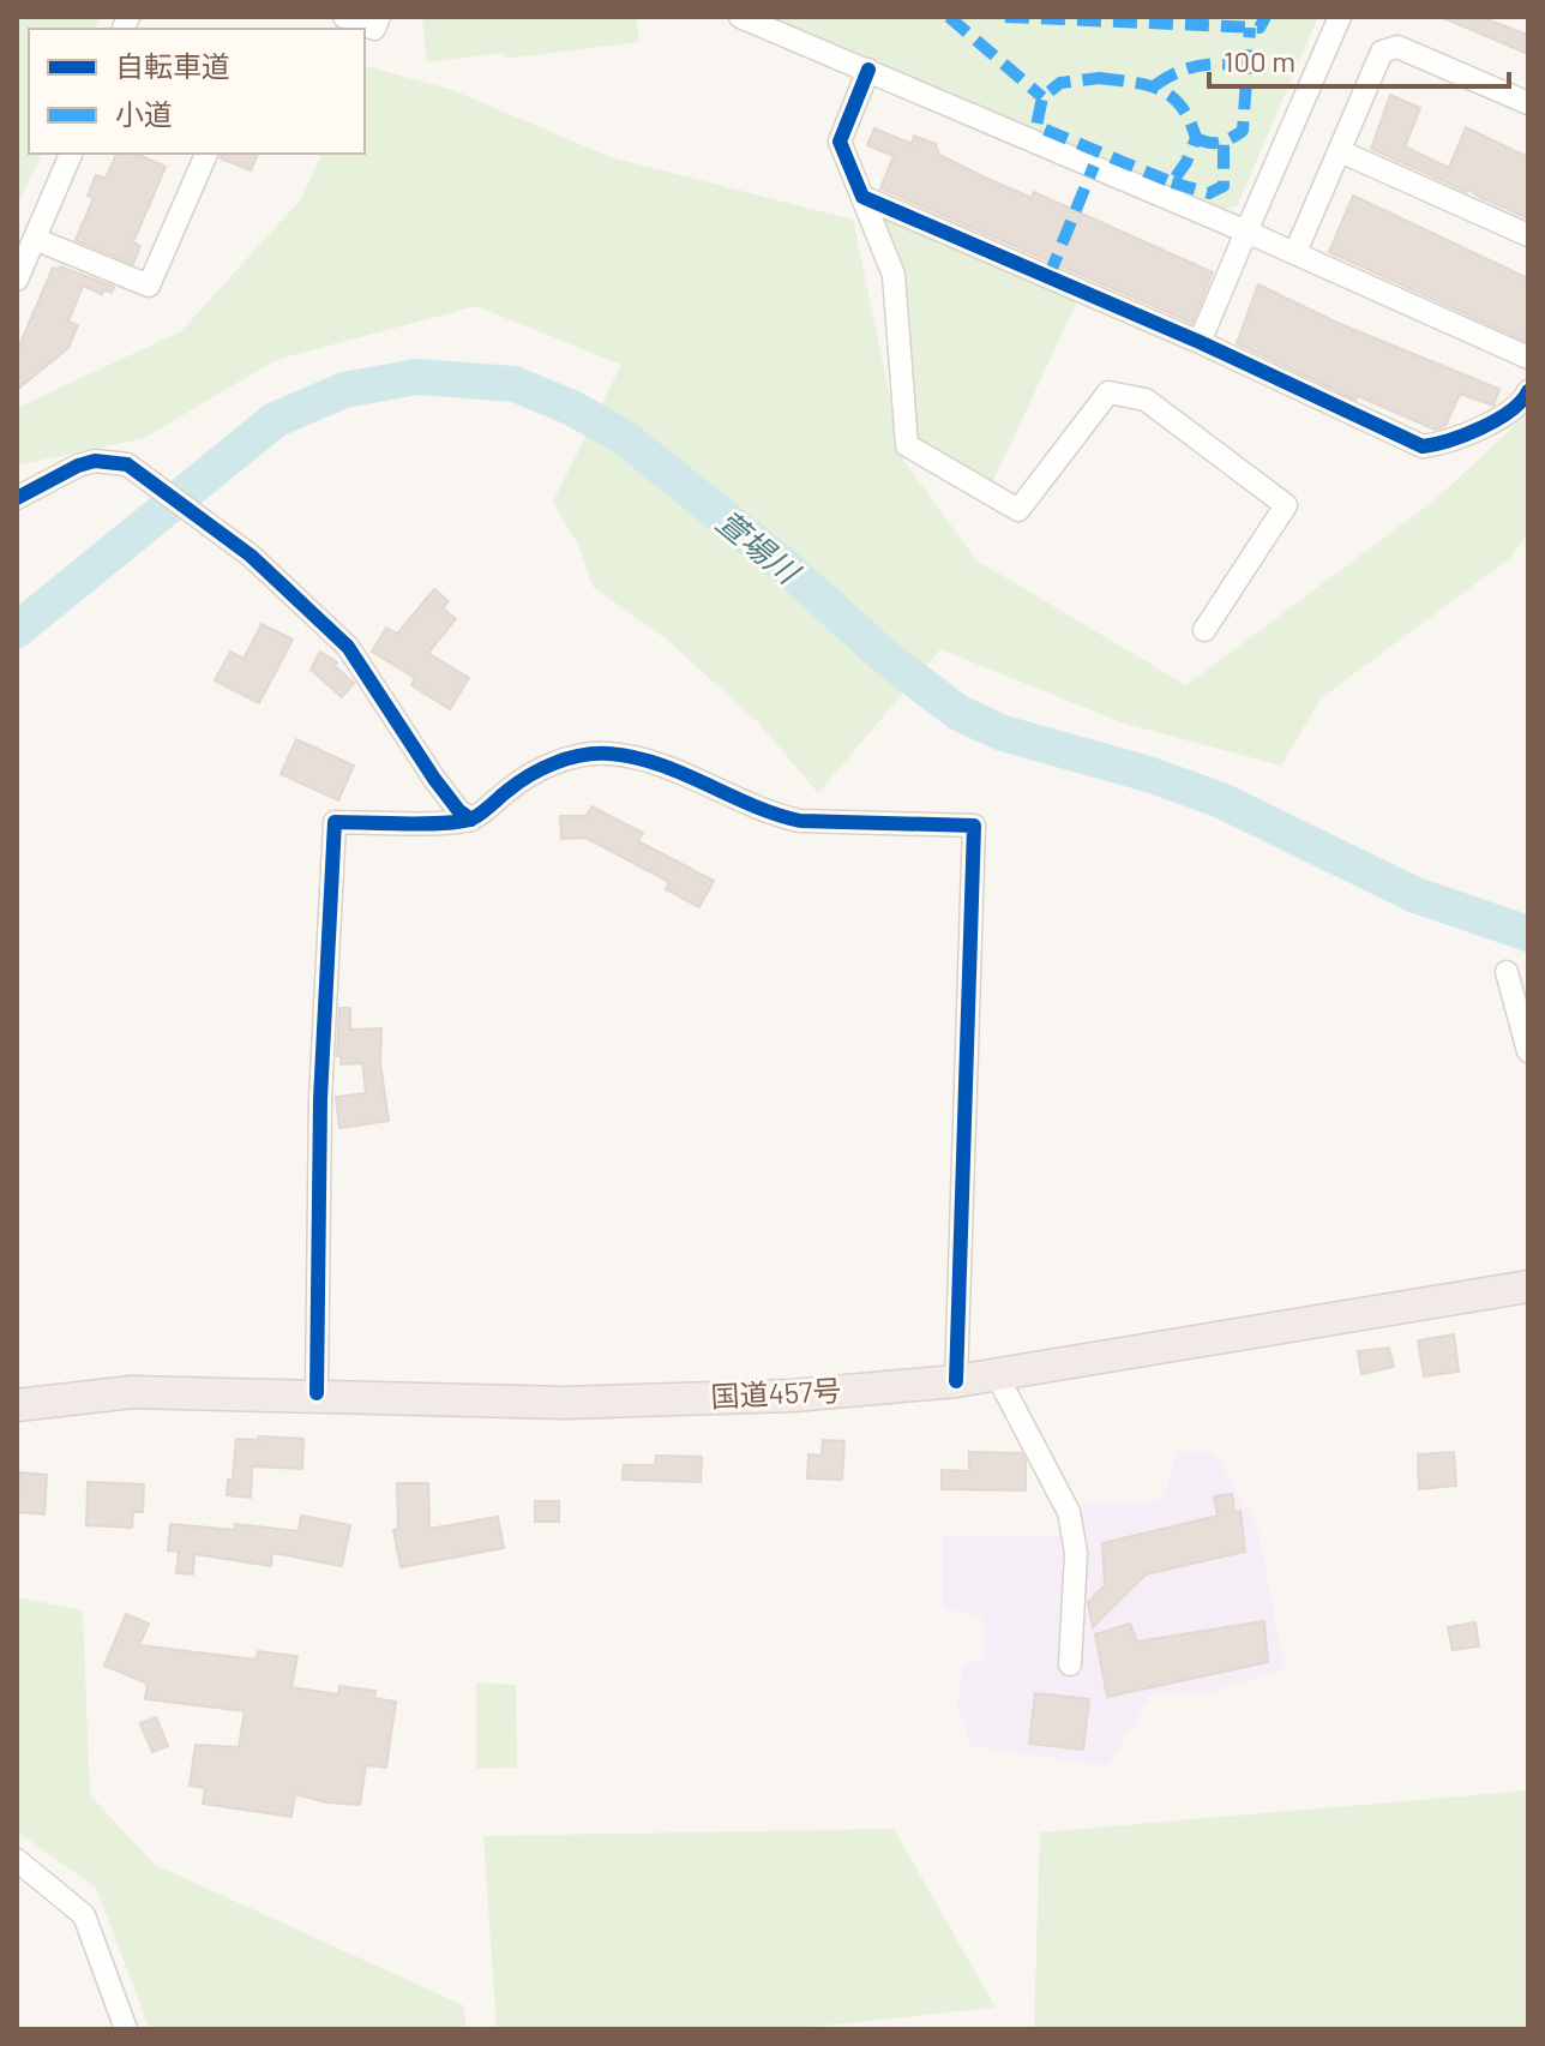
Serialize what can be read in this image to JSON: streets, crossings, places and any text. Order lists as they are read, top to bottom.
{
  "streets": {
    "highway": ["国道457号"]
  },
  "water": ["萱場川"],
  "legend": ["自転車道", "小道"],
  "scale_bar": "100 m"
}
